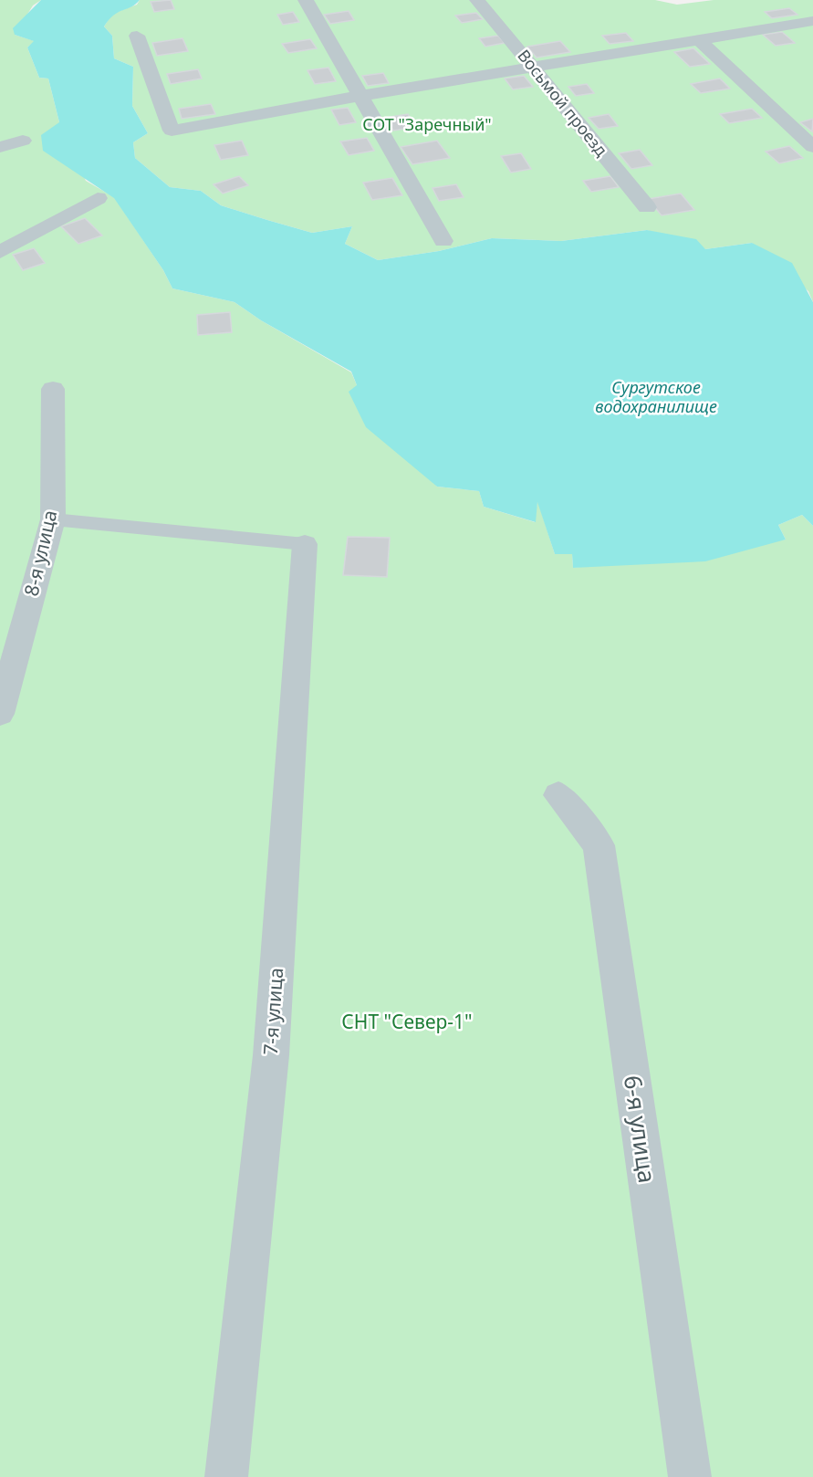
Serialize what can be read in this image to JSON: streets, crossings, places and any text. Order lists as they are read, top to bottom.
{
  "streets": {
    "street": [
      "Восьмой проезд",
      "8-я улица",
      "7-я улица",
      "6-я улица"
    ]
  },
  "water": ["Сургутское водохранилище"],
  "parks": ["СОТ \"Заречный\"", "СНТ \"Север-1\""]
}
